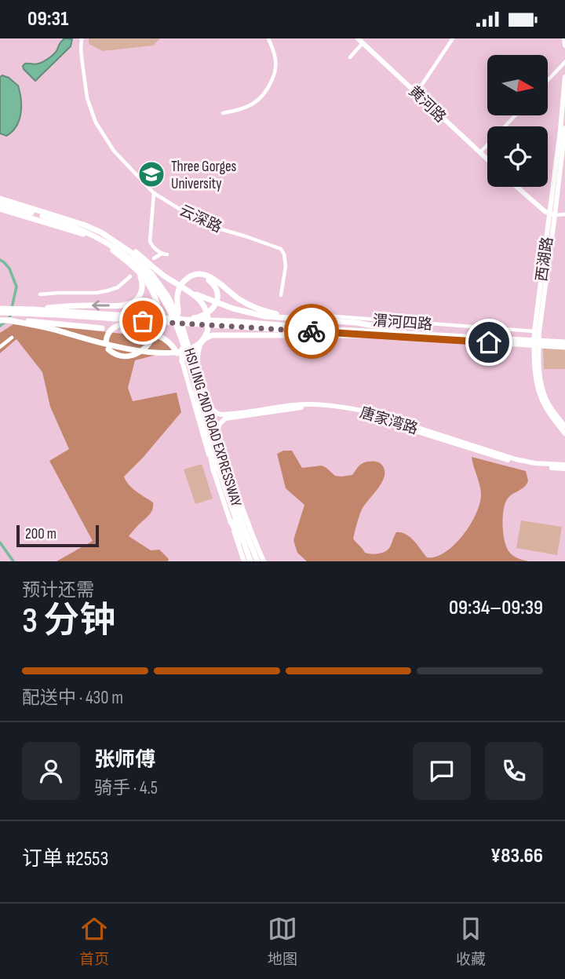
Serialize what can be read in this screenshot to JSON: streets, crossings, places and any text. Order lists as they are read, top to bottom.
{
  "streets": {
    "highway": ["HSI LING 2ND ROAD EXPRESSWAY"],
    "main road": ["黄河路", "西湖路", "唐家湾路"],
    "street": ["云深路", "渭河四路"]
  },
  "crossings": [
    ["西湖路", "渭河四路"]
  ],
  "places": {
    "school or university": ["Three Gorges University"]
  },
  "scale_bar": "200 m",
  "north": "right",
  "page": {
    "status": "09:31",
    "scale": "200 m",
    "heading": ["3 分钟", "预计还需", "09:34–09:39"],
    "panel": [
      "张师傅",
      "骑手 · 4.5",
      "订单 #2553",
      "¥83.66"
    ],
    "bar": "配送中 · 430 m",
    "tabs": ["首页", "地图", "收藏"]
  }
}
